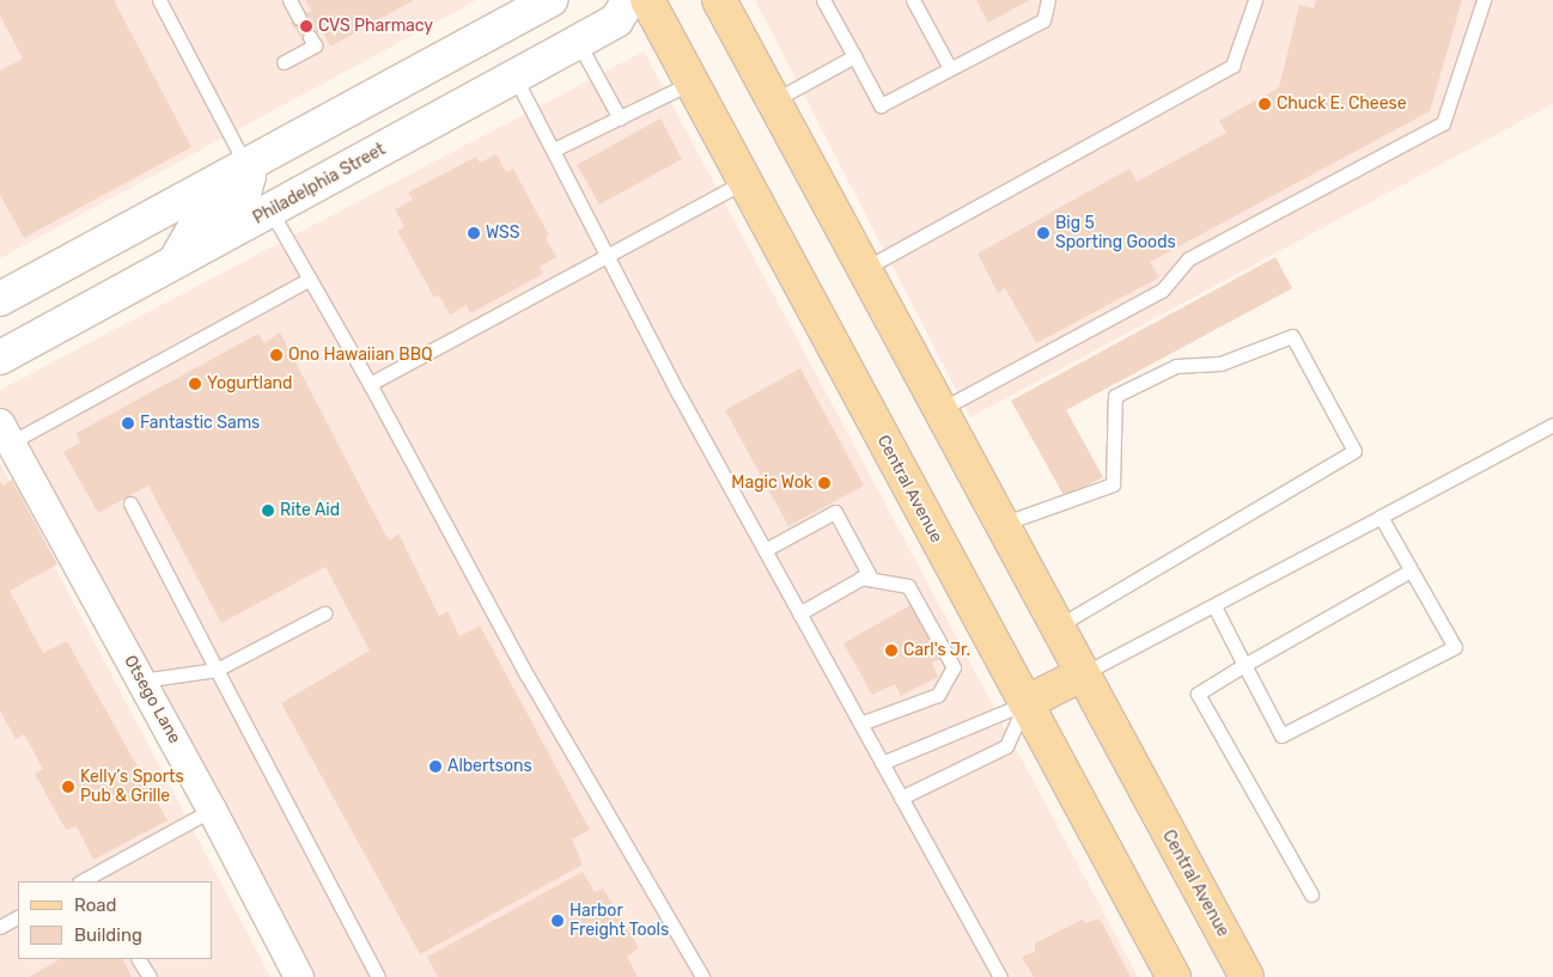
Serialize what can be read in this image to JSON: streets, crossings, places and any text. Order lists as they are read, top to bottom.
{
  "streets": {
    "main road": ["Philadelphia Street", "Central Avenue"],
    "street": ["Otsego Lane"]
  },
  "places": [
    "CVS Pharmacy",
    "Chuck E. Cheese",
    "WSS",
    "Big 5 Sporting Goods",
    "Ono Hawaiian BBQ",
    "Yogurtland",
    "Fantastic Sams",
    "Magic Wok",
    "Rite Aid",
    "Carl's Jr.",
    "Albertsons",
    "Kelly’s Sports Pub & Grille",
    "Harbor Freight Tools"
  ],
  "legend": ["Road", "Building"]
}
